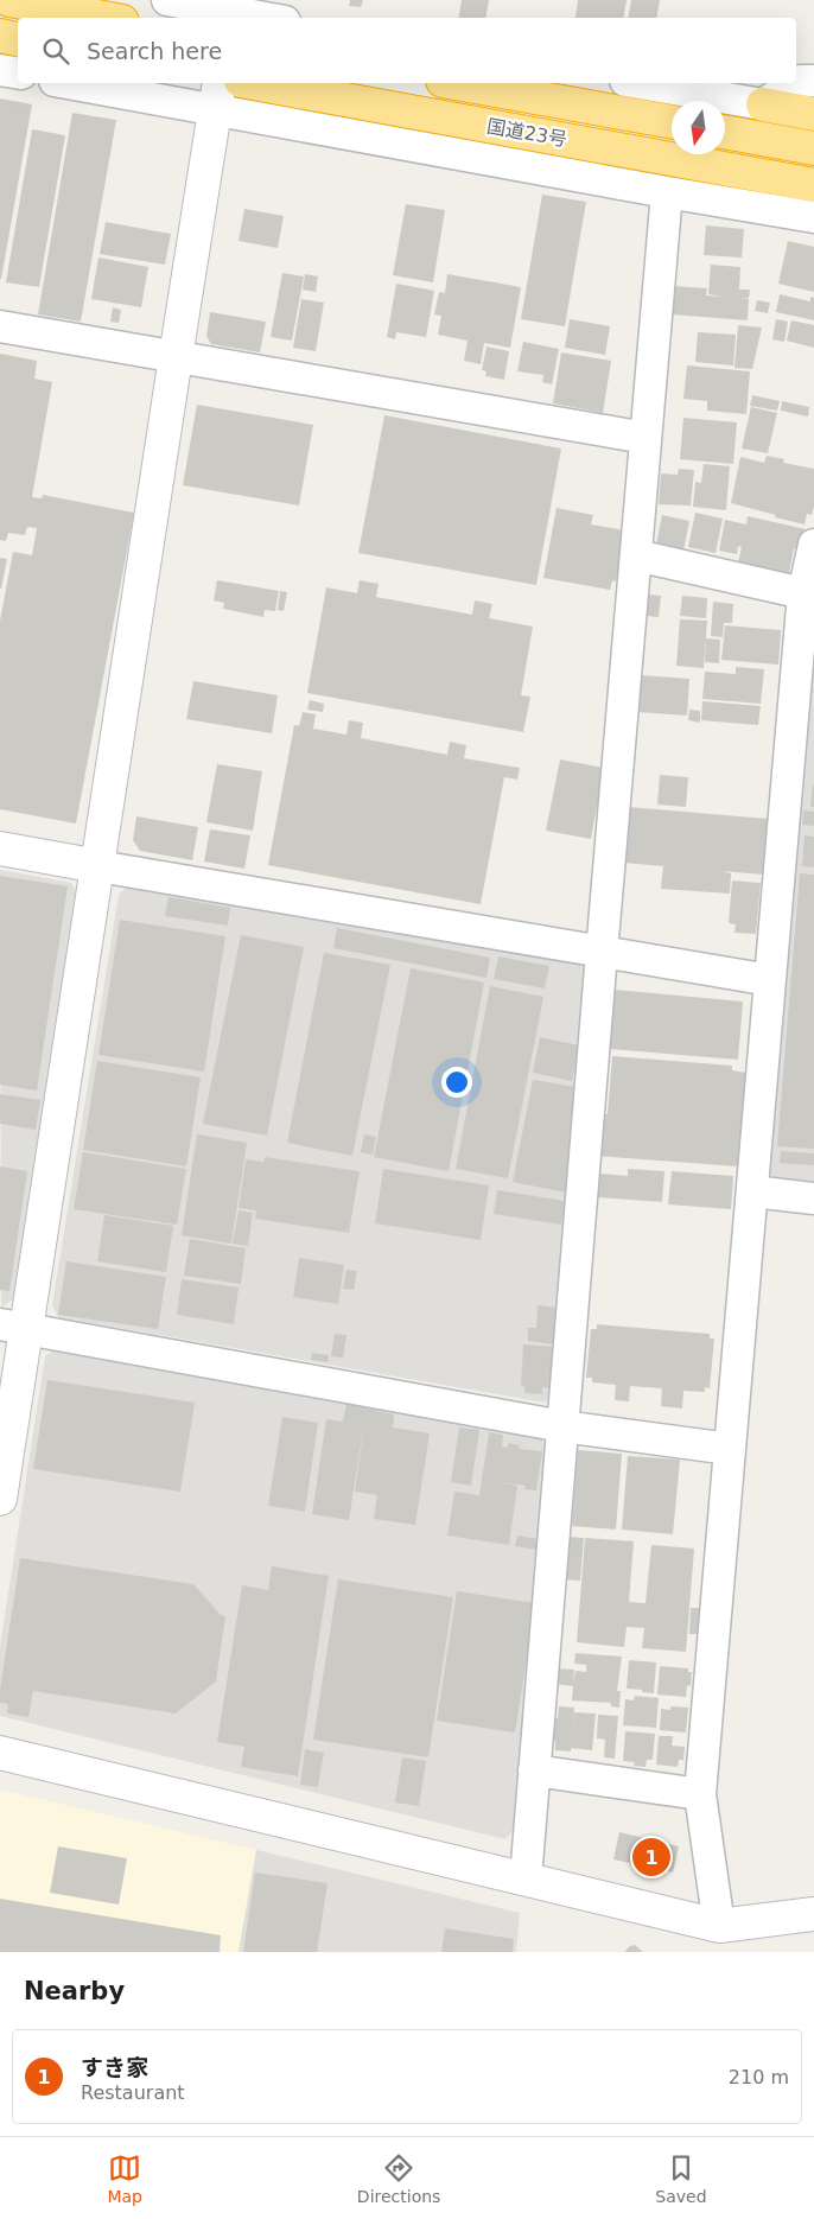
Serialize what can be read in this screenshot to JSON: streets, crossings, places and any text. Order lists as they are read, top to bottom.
{
  "streets": {
    "highway": ["国道23号"]
  },
  "north": "bottom",
  "page": {
    "search": "Search here",
    "pins": "1",
    "heading": "Nearby",
    "list": [
      {
        "mark": "1",
        "name": "すき家",
        "note": "Restaurant",
        "value": "210 m"
      }
    ],
    "nav": ["Map", "Directions", "Saved"]
  }
}
